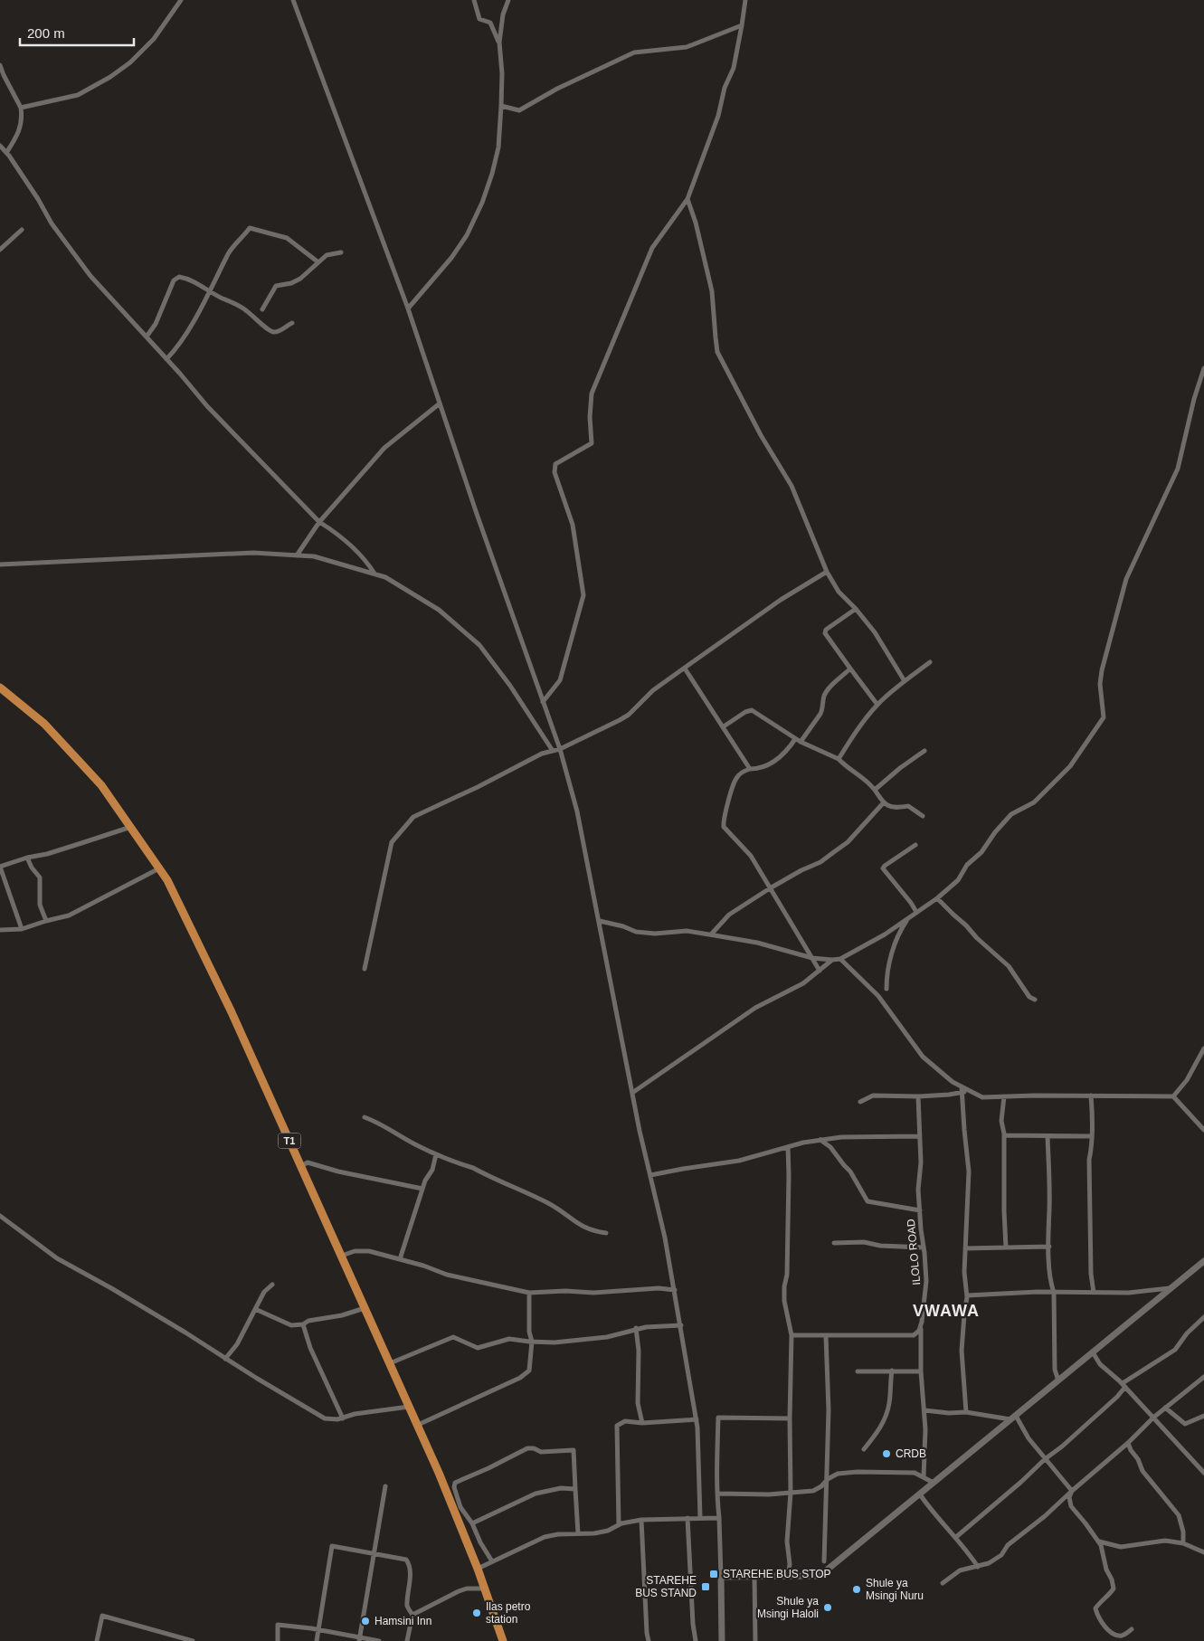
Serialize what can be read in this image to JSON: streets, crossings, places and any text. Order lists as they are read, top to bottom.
{
  "streets": {
    "highway": ["T1"],
    "street": ["ILOLO ROAD"]
  },
  "districts": ["VWAWA"],
  "places": {
    "other": [
      "CRDB",
      "Shule ya Msingi Nuru",
      "Shule ya Msingi Haloli",
      "Ilas petro station",
      "Hamsini Inn"
    ],
    "transit": ["STAREHE BUS STOP", "STAREHE BUS STAND"]
  },
  "scale_bar": "200 m"
}
